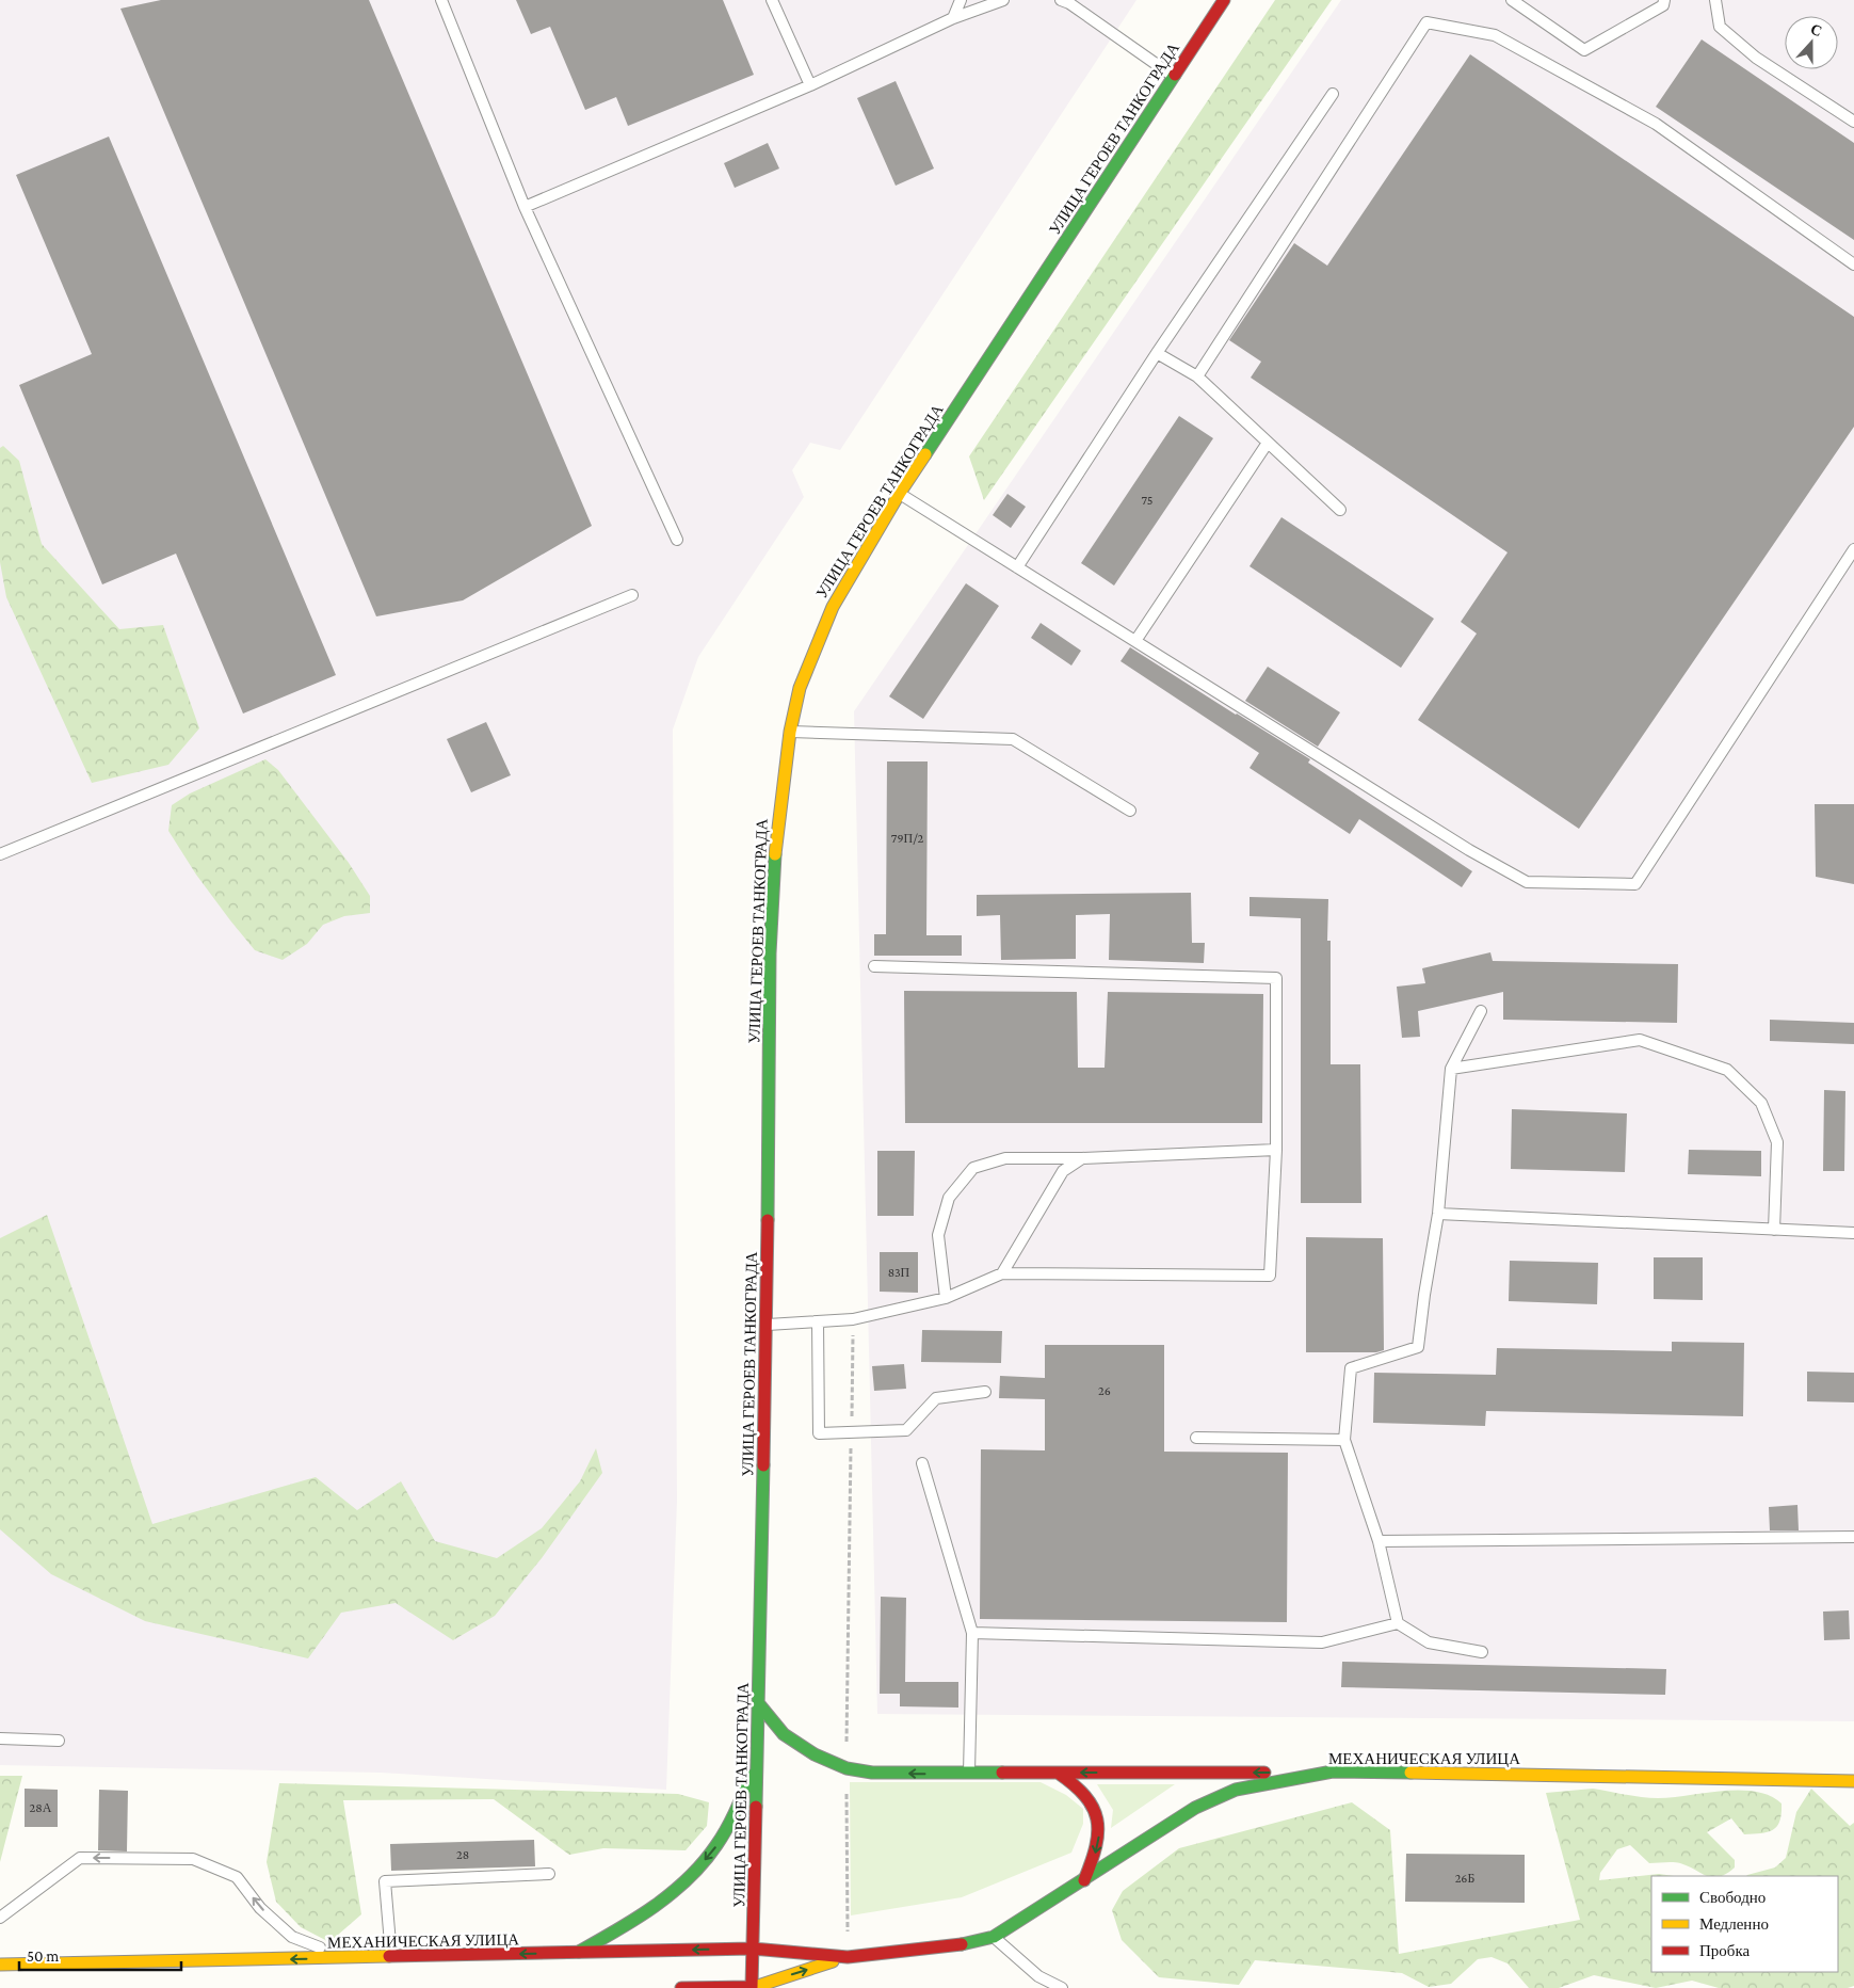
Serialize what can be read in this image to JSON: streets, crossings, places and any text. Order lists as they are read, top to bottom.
{
  "streets": {
    "main road": ["УЛИЦА ГЕРОЕВ ТАНКОГРАДА", "МЕХАНИЧЕСКАЯ УЛИЦА"]
  },
  "crossings": [
    ["УЛИЦА ГЕРОЕВ ТАНКОГРАДА", "МЕХАНИЧЕСКАЯ УЛИЦА"]
  ],
  "house_numbers": [
    "75",
    "79П/2",
    "83П",
    "26",
    "28А",
    "28",
    "26Б"
  ],
  "legend": ["Свободно", "Медленно", "Пробка"],
  "scale_bar": "50 m",
  "north": "top"
}
